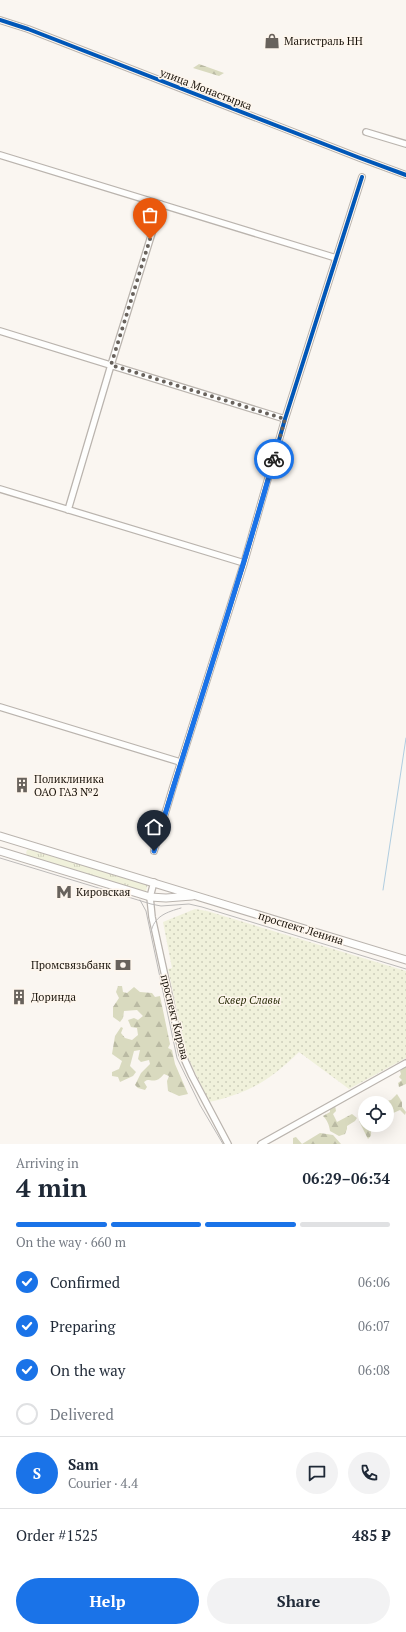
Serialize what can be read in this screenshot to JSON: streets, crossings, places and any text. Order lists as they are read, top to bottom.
{
  "streets": {
    "main road": ["проспект Ленина"],
    "street": ["улица Монастырка", "проспект Кирова"]
  },
  "crossings": [
    ["проспект Ленина", "проспект Кирова"]
  ],
  "parks": ["Сквер Славы"],
  "places": {
    "shop": ["Магистраль НН"],
    "building": ["Поликлиника ОАО ГАЗ №2", "Доринда"],
    "metro station": ["Кировская"],
    "bank": ["Промсвязьбанк"]
  },
  "page": {
    "heading": ["4 min", "Arriving in", "06:29–06:34"],
    "panel": [
      "Sam",
      "Courier · 4.4",
      "Order #1525",
      "485 ₽"
    ],
    "bar": "On the way · 660 m",
    "list": [
      ["Confirmed", "06:06"],
      ["Preparing", "06:07"],
      ["On the way", "06:08"],
      "Delivered"
    ],
    "round": "S",
    "buttons": ["Help", "Share"]
  }
}
